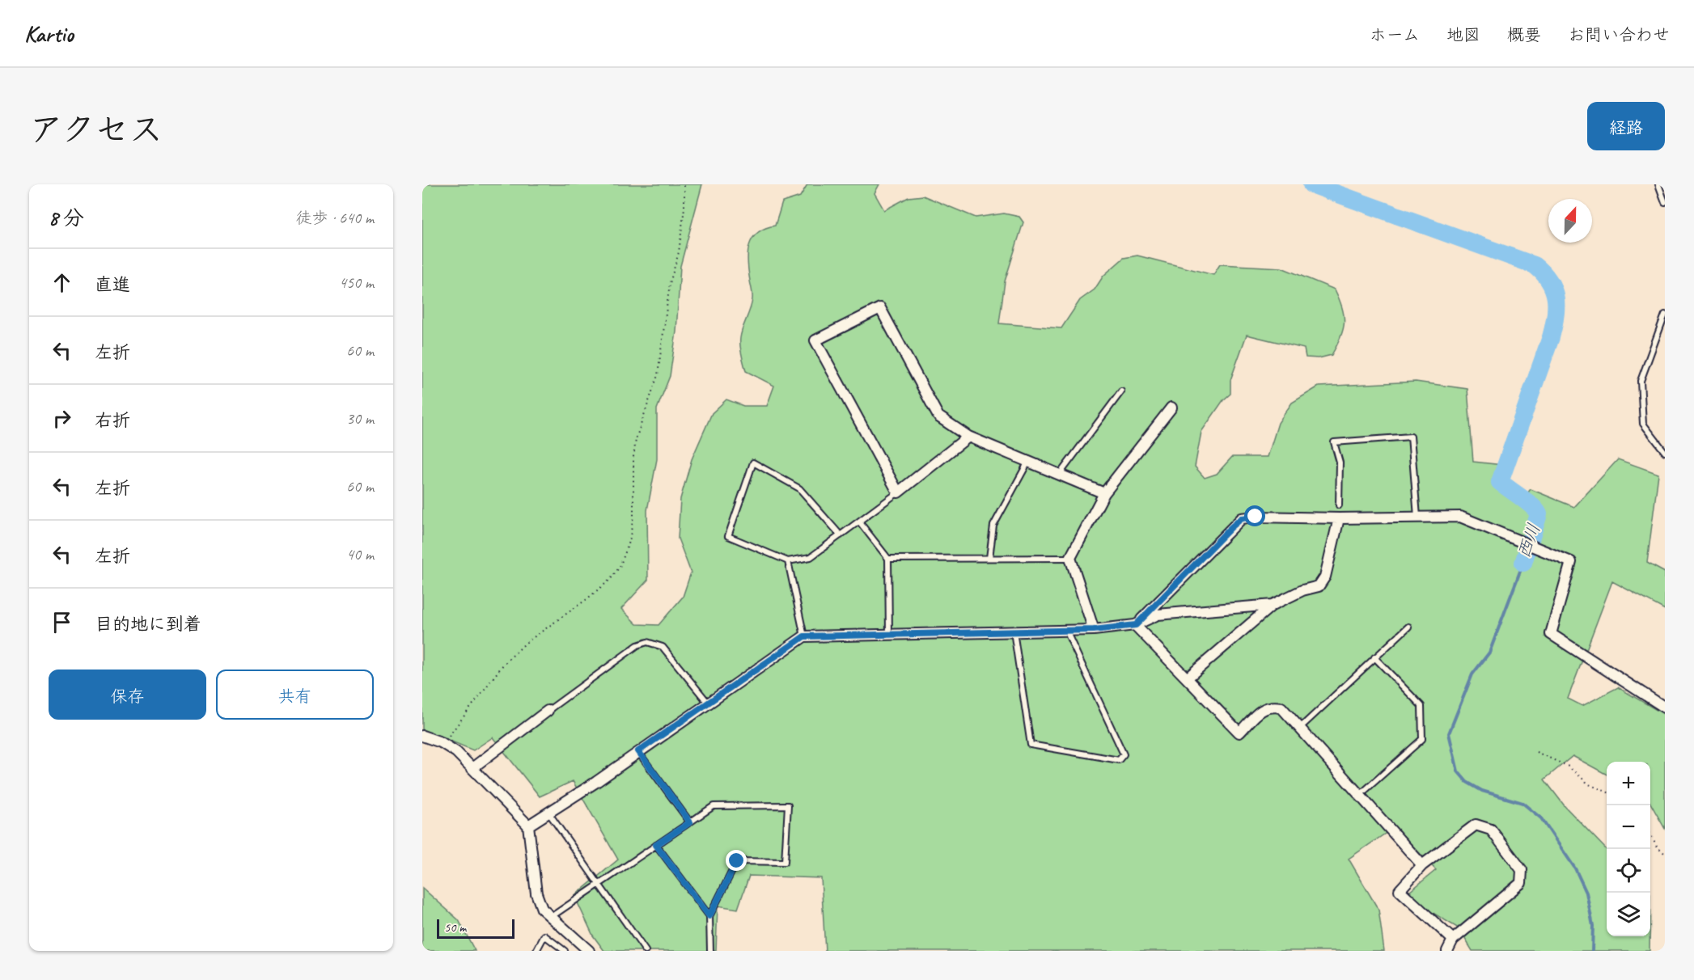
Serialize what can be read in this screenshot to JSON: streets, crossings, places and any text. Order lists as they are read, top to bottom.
{
  "water": ["西川"],
  "scale_bar": "50 m",
  "north": "top",
  "page": {
    "header": "Kartio",
    "nav": [
      "ホーム",
      "地図",
      "概要",
      "お問い合わせ"
    ],
    "title": "アクセス",
    "buttons": [
      "経路",
      ["保存", "共有"]
    ],
    "heading": ["8 分", "徒歩 · 640 m"],
    "list": [
      ["直進", "450 m"],
      ["左折", "60 m"],
      ["右折", "30 m"],
      ["左折", "60 m"],
      ["左折", "40 m"],
      "目的地に到着"
    ],
    "map_buttons": ["+", "−"],
    "scale": "50 m"
  }
}
